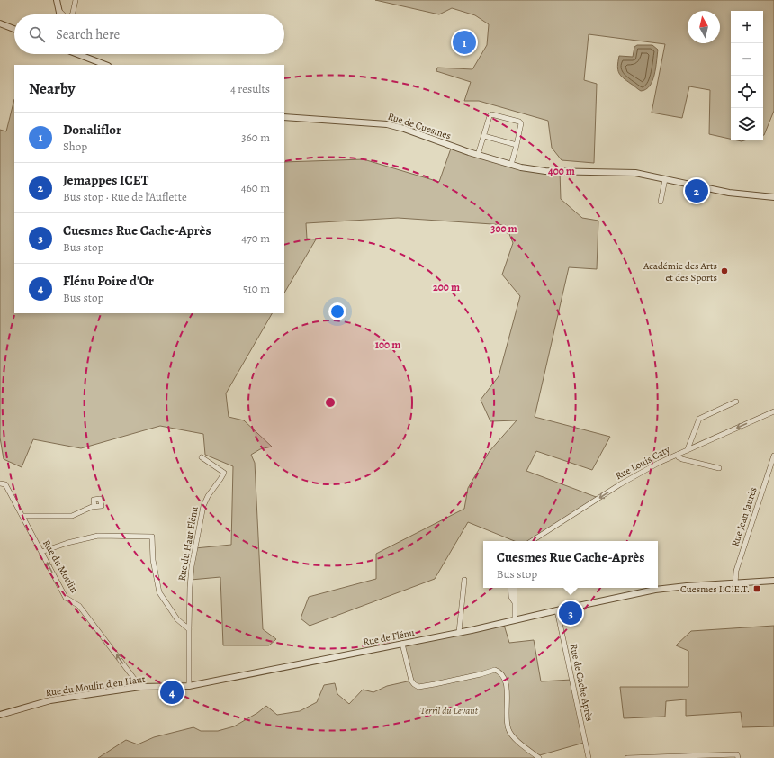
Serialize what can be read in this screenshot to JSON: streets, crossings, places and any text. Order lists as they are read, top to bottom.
{
  "streets": {
    "street": [
      "Rue de Cuesmes",
      "Rue Louis Caty",
      "Rue Jean Jaurès",
      "Rue du Haut Flénu",
      "Rue du Moulin",
      "Rue de Flénu",
      "Rue de Cache Après",
      "Rue du Moulin d'en Haut"
    ]
  },
  "crossings": [
    ["Rue Jean Jaurès", "Rue de Flénu"],
    ["Rue du Haut Flénu", "Rue du Moulin d'en Haut"],
    ["Rue du Moulin", "Rue du Moulin d'en Haut"],
    ["Rue de Flénu", "Rue de Cache Après"],
    ["Rue de Flénu", "Rue du Moulin d'en Haut"]
  ],
  "one_way": ["Rue Louis Caty", "Rue du Moulin"],
  "parks": ["Terril du Levant"],
  "places": {
    "other": ["Académie des Arts et des Sports"],
    "transit": ["Cuesmes I.C.E.T."]
  },
  "north": "top",
  "page": {
    "map_buttons": ["+", "−"],
    "search": "Search here",
    "pins": [
      "1",
      "2",
      "3",
      "4"
    ],
    "heading": ["Nearby", "4 results"],
    "list": [
      {
        "mark": "1",
        "name": "Donaliflor",
        "note": "Shop",
        "value": "360 m"
      },
      {
        "mark": "2",
        "name": "Jemappes ICET",
        "note": "Bus stop · Rue de l'Auflette",
        "value": "460 m"
      },
      {
        "mark": "3",
        "name": "Cuesmes Rue Cache-Après",
        "note": "Bus stop",
        "value": "470 m"
      },
      {
        "mark": "4",
        "name": "Flénu Poire d'Or",
        "note": "Bus stop",
        "value": "510 m"
      }
    ],
    "popup": ["Cuesmes Rue Cache-Après", "Bus stop"]
  },
  "rings": [
    "400 m",
    "300 m",
    "200 m",
    "100 m"
  ]
}
